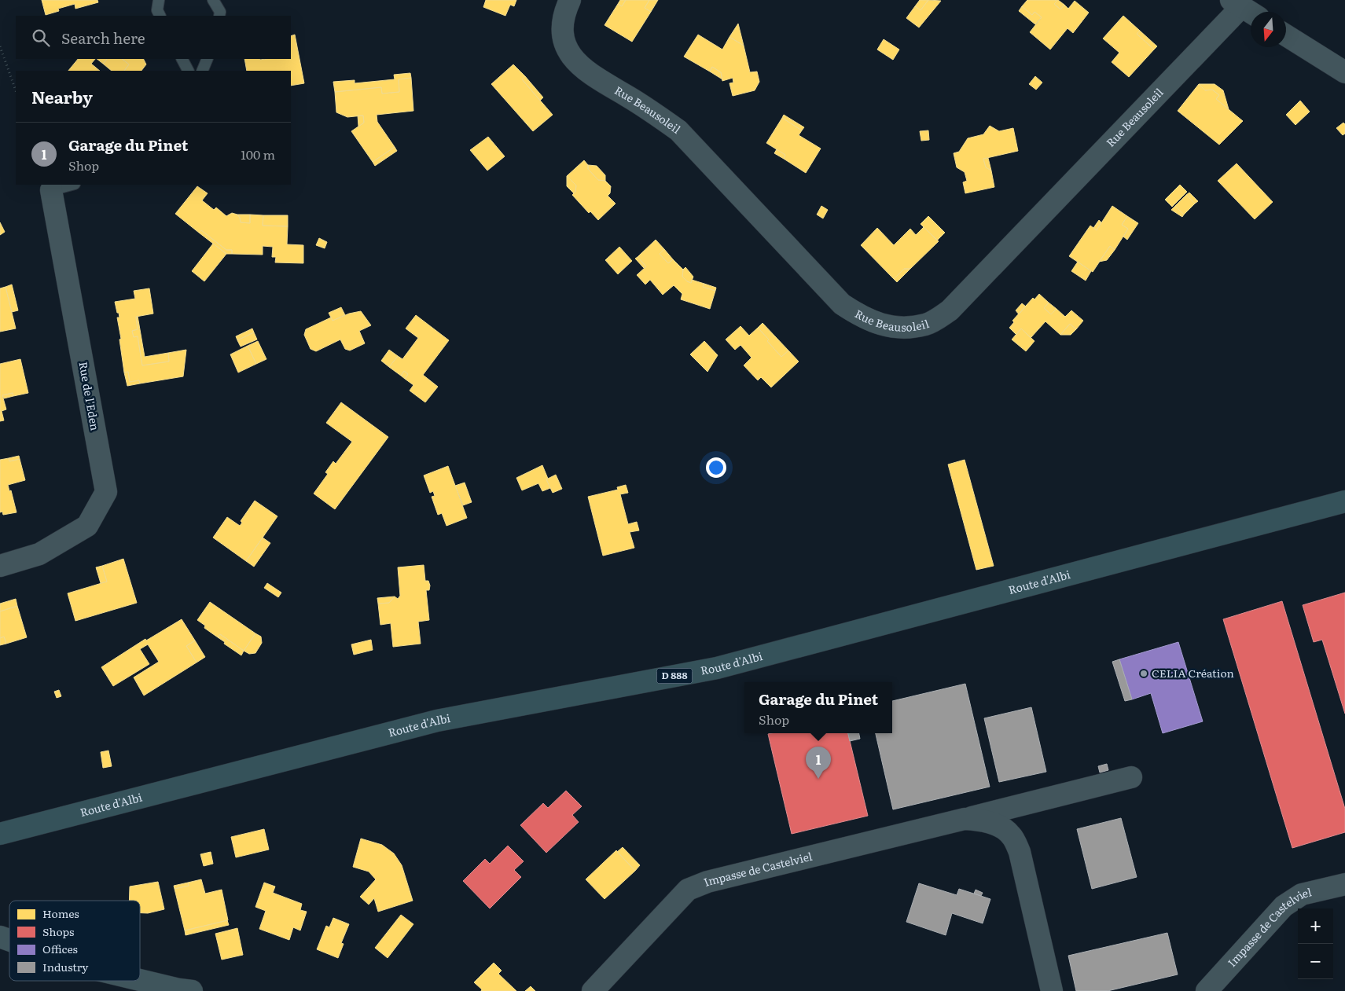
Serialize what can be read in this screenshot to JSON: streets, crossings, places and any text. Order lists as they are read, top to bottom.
{
  "streets": {
    "main road": ["Route d'Albi", "D 888"],
    "street": ["Rue Beausoleil", "Rue de l'Eden", "Impasse de Castelviel"]
  },
  "places": ["CELIA Création"],
  "legend": [
    "Homes",
    "Shops",
    "Offices",
    "Industry"
  ],
  "north": "bottom",
  "page": {
    "search": "Search here",
    "heading": "Nearby",
    "list": [
      {
        "mark": "1",
        "name": "Garage du Pinet",
        "note": "Shop",
        "value": "100 m"
      }
    ],
    "popup": ["Garage du Pinet", "Shop"],
    "pins": "1",
    "map_buttons": ["+", "−"]
  }
}
